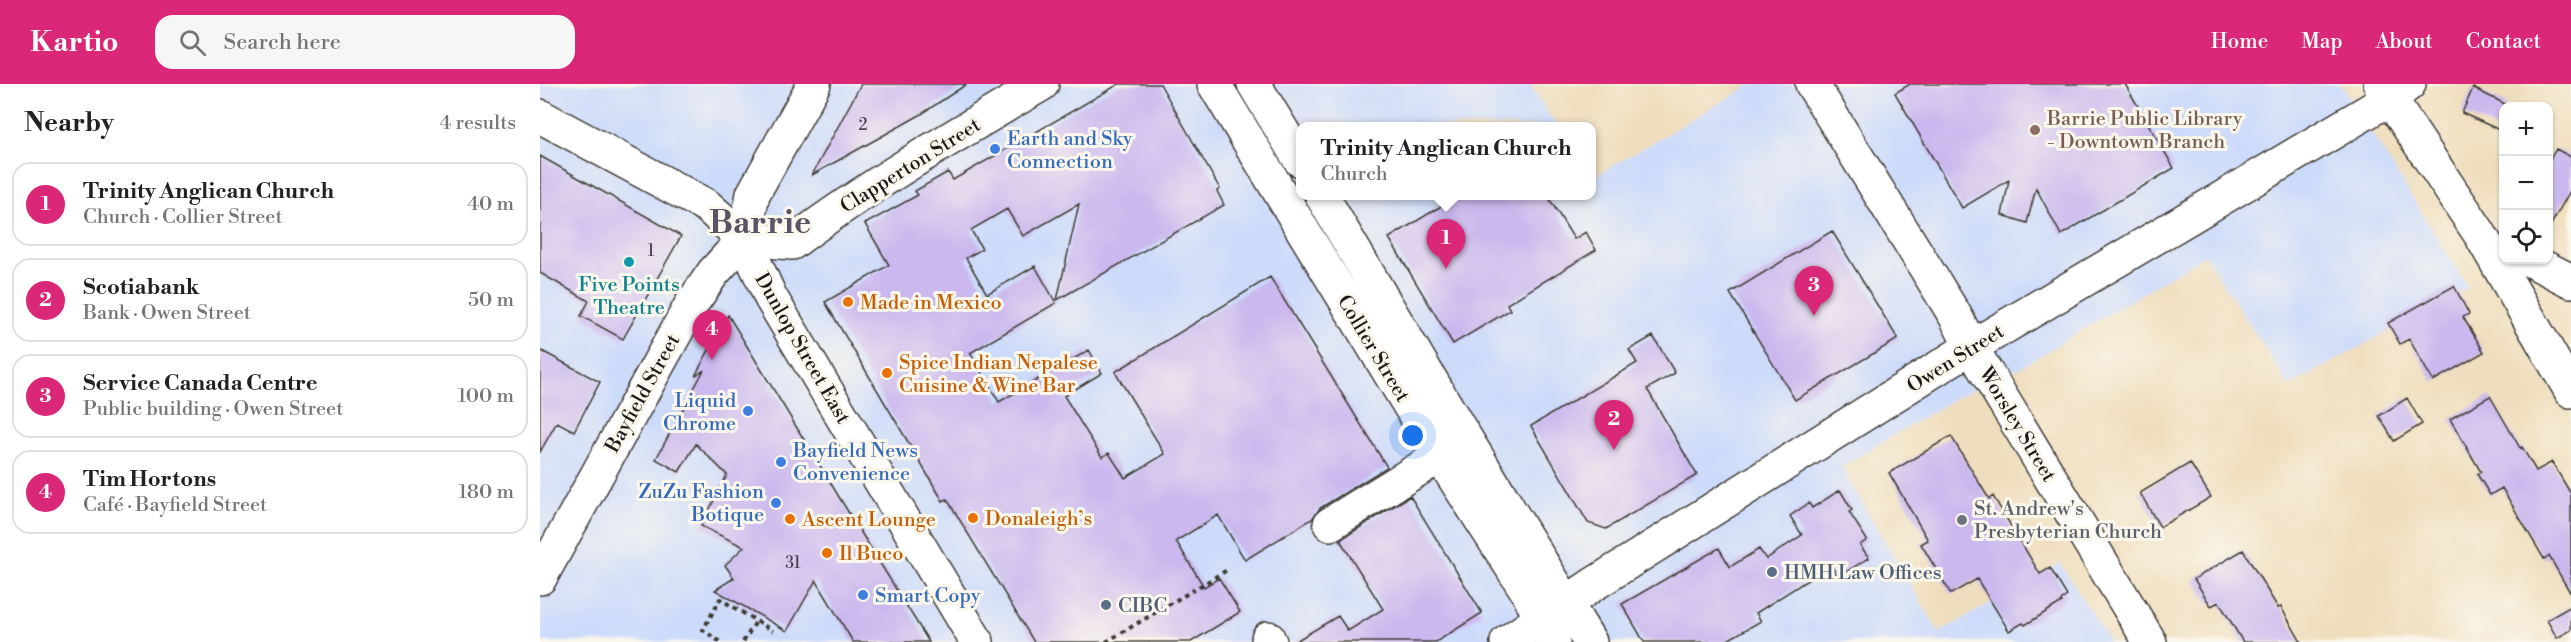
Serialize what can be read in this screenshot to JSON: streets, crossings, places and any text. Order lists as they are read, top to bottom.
{
  "streets": {
    "street": [
      "Clapperton Street",
      "Dunlop Street East",
      "Collier Street",
      "Owen Street",
      "Bayfield Street",
      "Worsley Street"
    ]
  },
  "crossings": [
    ["Clapperton Street", "Dunlop Street East"],
    ["Clapperton Street", "Bayfield Street"],
    ["Dunlop Street East", "Bayfield Street"],
    ["Collier Street", "Owen Street"],
    ["Owen Street", "Worsley Street"]
  ],
  "districts": ["Barrie"],
  "places": [
    "Barrie Public Library - Downtown Branch",
    "Earth and Sky Connection",
    "Five Points Theatre",
    "Made in Mexico",
    "Spice Indian Nepalese Cuisine & Wine Bar",
    "Liquid Chrome",
    "Bayfield News Convenience",
    "ZuZu Fashion Botique",
    "Donaleigh’s",
    "Ascent Lounge",
    "St. Andrew's Presbyterian Church",
    "Il Buco",
    "HMH Law Offices",
    "Smart Copy",
    "CIBC"
  ],
  "house_numbers": ["2", "1", "31"],
  "page": {
    "header": "Kartio",
    "search": "Search here",
    "nav": [
      "Home",
      "Map",
      "About",
      "Contact"
    ],
    "heading": ["Nearby", "4 results"],
    "map_buttons": ["+", "−"],
    "popup": ["Trinity Anglican Church", "Church"],
    "list": [
      {
        "mark": "1",
        "name": "Trinity Anglican Church",
        "note": "Church · Collier Street",
        "value": "40 m"
      },
      {
        "mark": "2",
        "name": "Scotiabank",
        "note": "Bank · Owen Street",
        "value": "50 m"
      },
      {
        "mark": "3",
        "name": "Service Canada Centre",
        "note": "Public building · Owen Street",
        "value": "100 m"
      },
      {
        "mark": "4",
        "name": "Tim Hortons",
        "note": "Café · Bayfield Street",
        "value": "180 m"
      }
    ],
    "pins": [
      "1",
      "3",
      "4",
      "2"
    ]
  }
}
